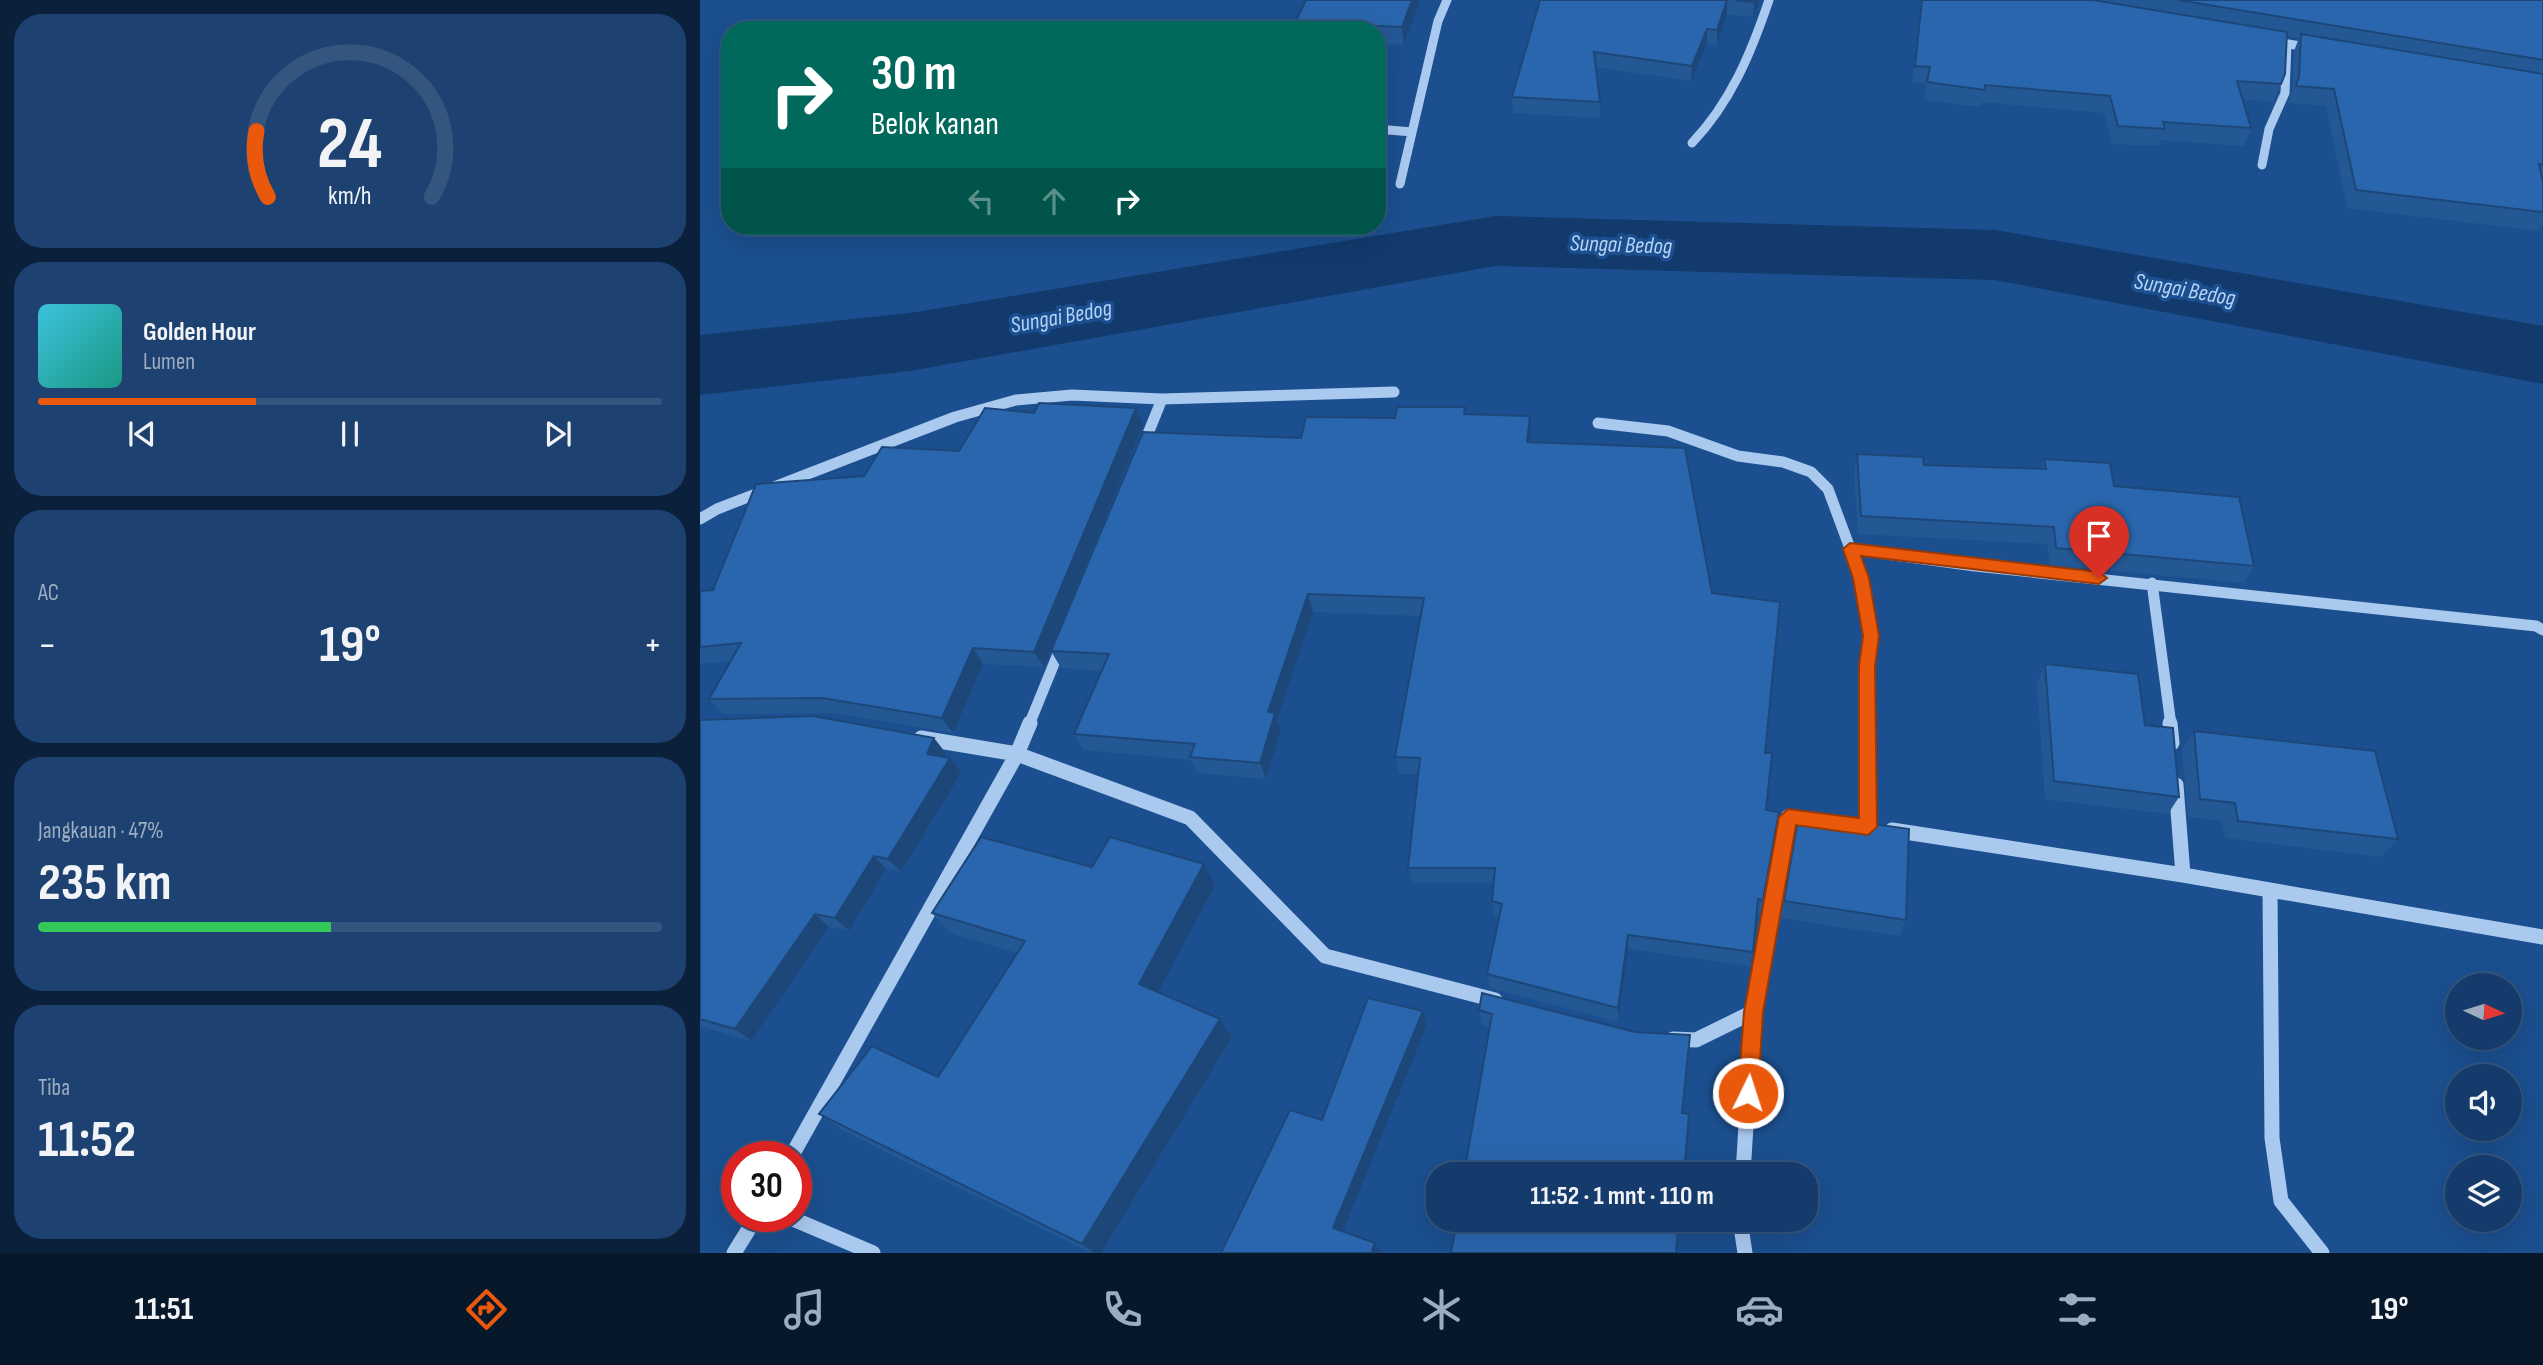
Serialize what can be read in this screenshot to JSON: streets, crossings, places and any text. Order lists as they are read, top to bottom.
{
  "water": ["Sungai Bedog"],
  "north": "right",
  "page": {
    "turn": ["30 m", "Belok kanan"],
    "song": ["Golden Hour", "Lumen"],
    "tile": [
      "AC",
      ["Jangkauan · 47%", "235 km"],
      ["Tiba", "11:52"]
    ],
    "heat": ["−", "19°", "+"],
    "limit": "30",
    "trip": "11:52 · 1 mnt · 110 m",
    "tabs": ["11:51", "19°"],
    "gauge": ["24", "km/h"]
  }
}
